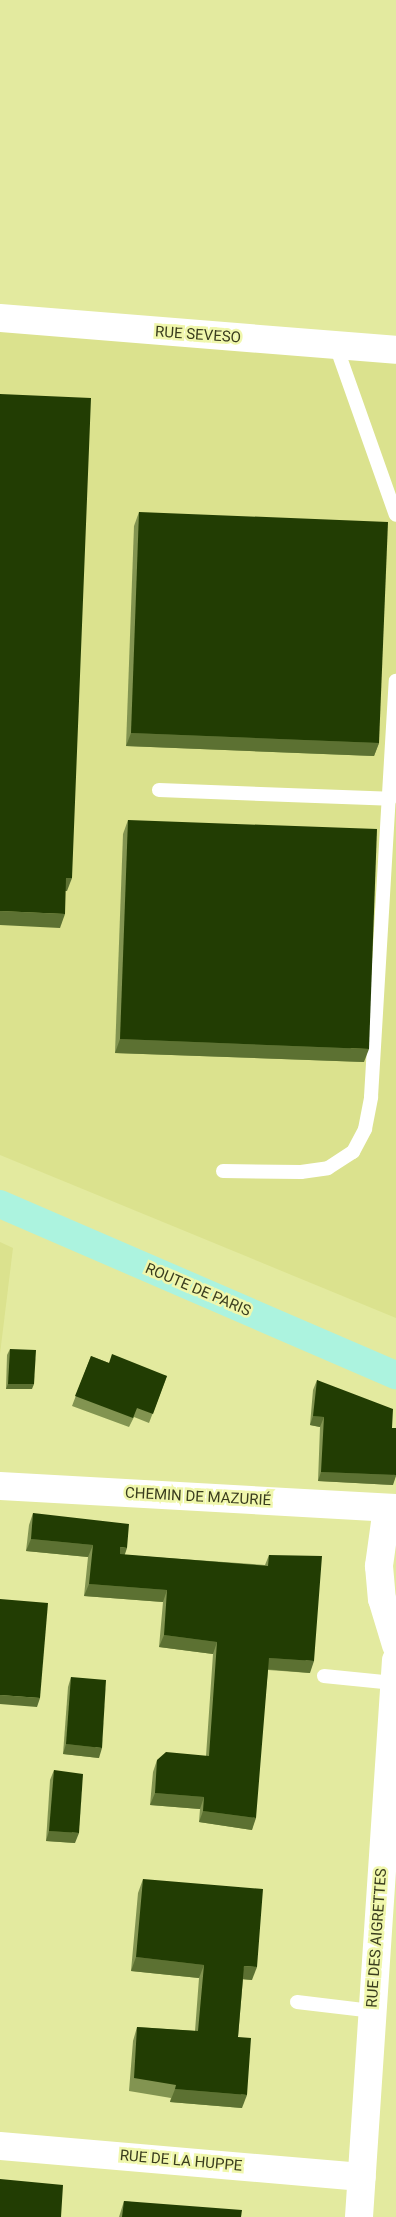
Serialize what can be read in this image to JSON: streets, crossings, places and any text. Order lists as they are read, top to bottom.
{
  "streets": {
    "main road": ["ROUTE DE PARIS"],
    "street": [
      "RUE SEVESO",
      "CHEMIN DE MAZURIÉ",
      "RUE DES AIGRETTES",
      "RUE DE LA HUPPE"
    ]
  },
  "crossings": [
    ["RUE DES AIGRETTES", "RUE DE LA HUPPE"]
  ]
}
